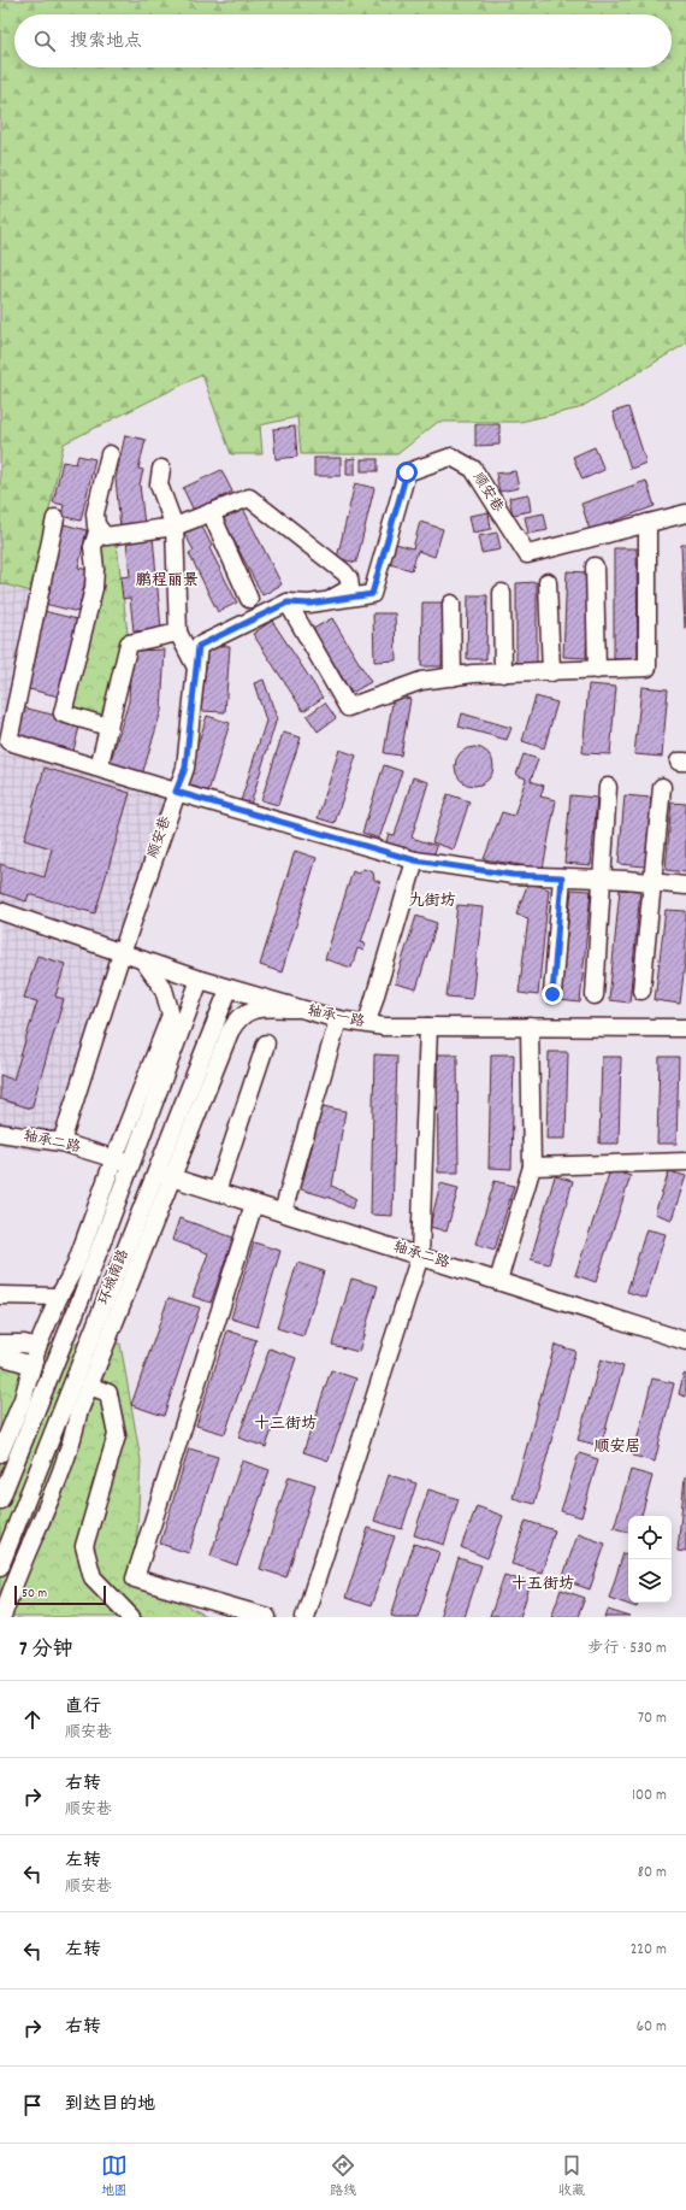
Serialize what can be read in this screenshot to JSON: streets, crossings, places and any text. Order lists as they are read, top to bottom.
{
  "streets": {
    "street": [
      "顺安巷",
      "轴承一路",
      "轴承二路",
      "环城南路"
    ]
  },
  "crossings": [
    ["顺安巷", "轴承一路"],
    ["顺安巷", "轴承二路"],
    ["轴承一路", "环城南路"],
    ["轴承二路", "环城南路"]
  ],
  "districts": [
    "鹏程丽景",
    "九街坊",
    "十三街坊",
    "顺安居",
    "十五街坊"
  ],
  "scale_bar": "50 m",
  "page": {
    "search": "搜索地点",
    "scale": "50 m",
    "heading": ["7 分钟", "步行 · 530 m"],
    "list": [
      ["直行", "顺安巷", "70 m"],
      ["右转", "顺安巷", "100 m"],
      ["左转", "顺安巷", "80 m"],
      ["左转", "220 m"],
      ["右转", "60 m"],
      "到达目的地"
    ],
    "nav": ["地图", "路线", "收藏"]
  }
}
